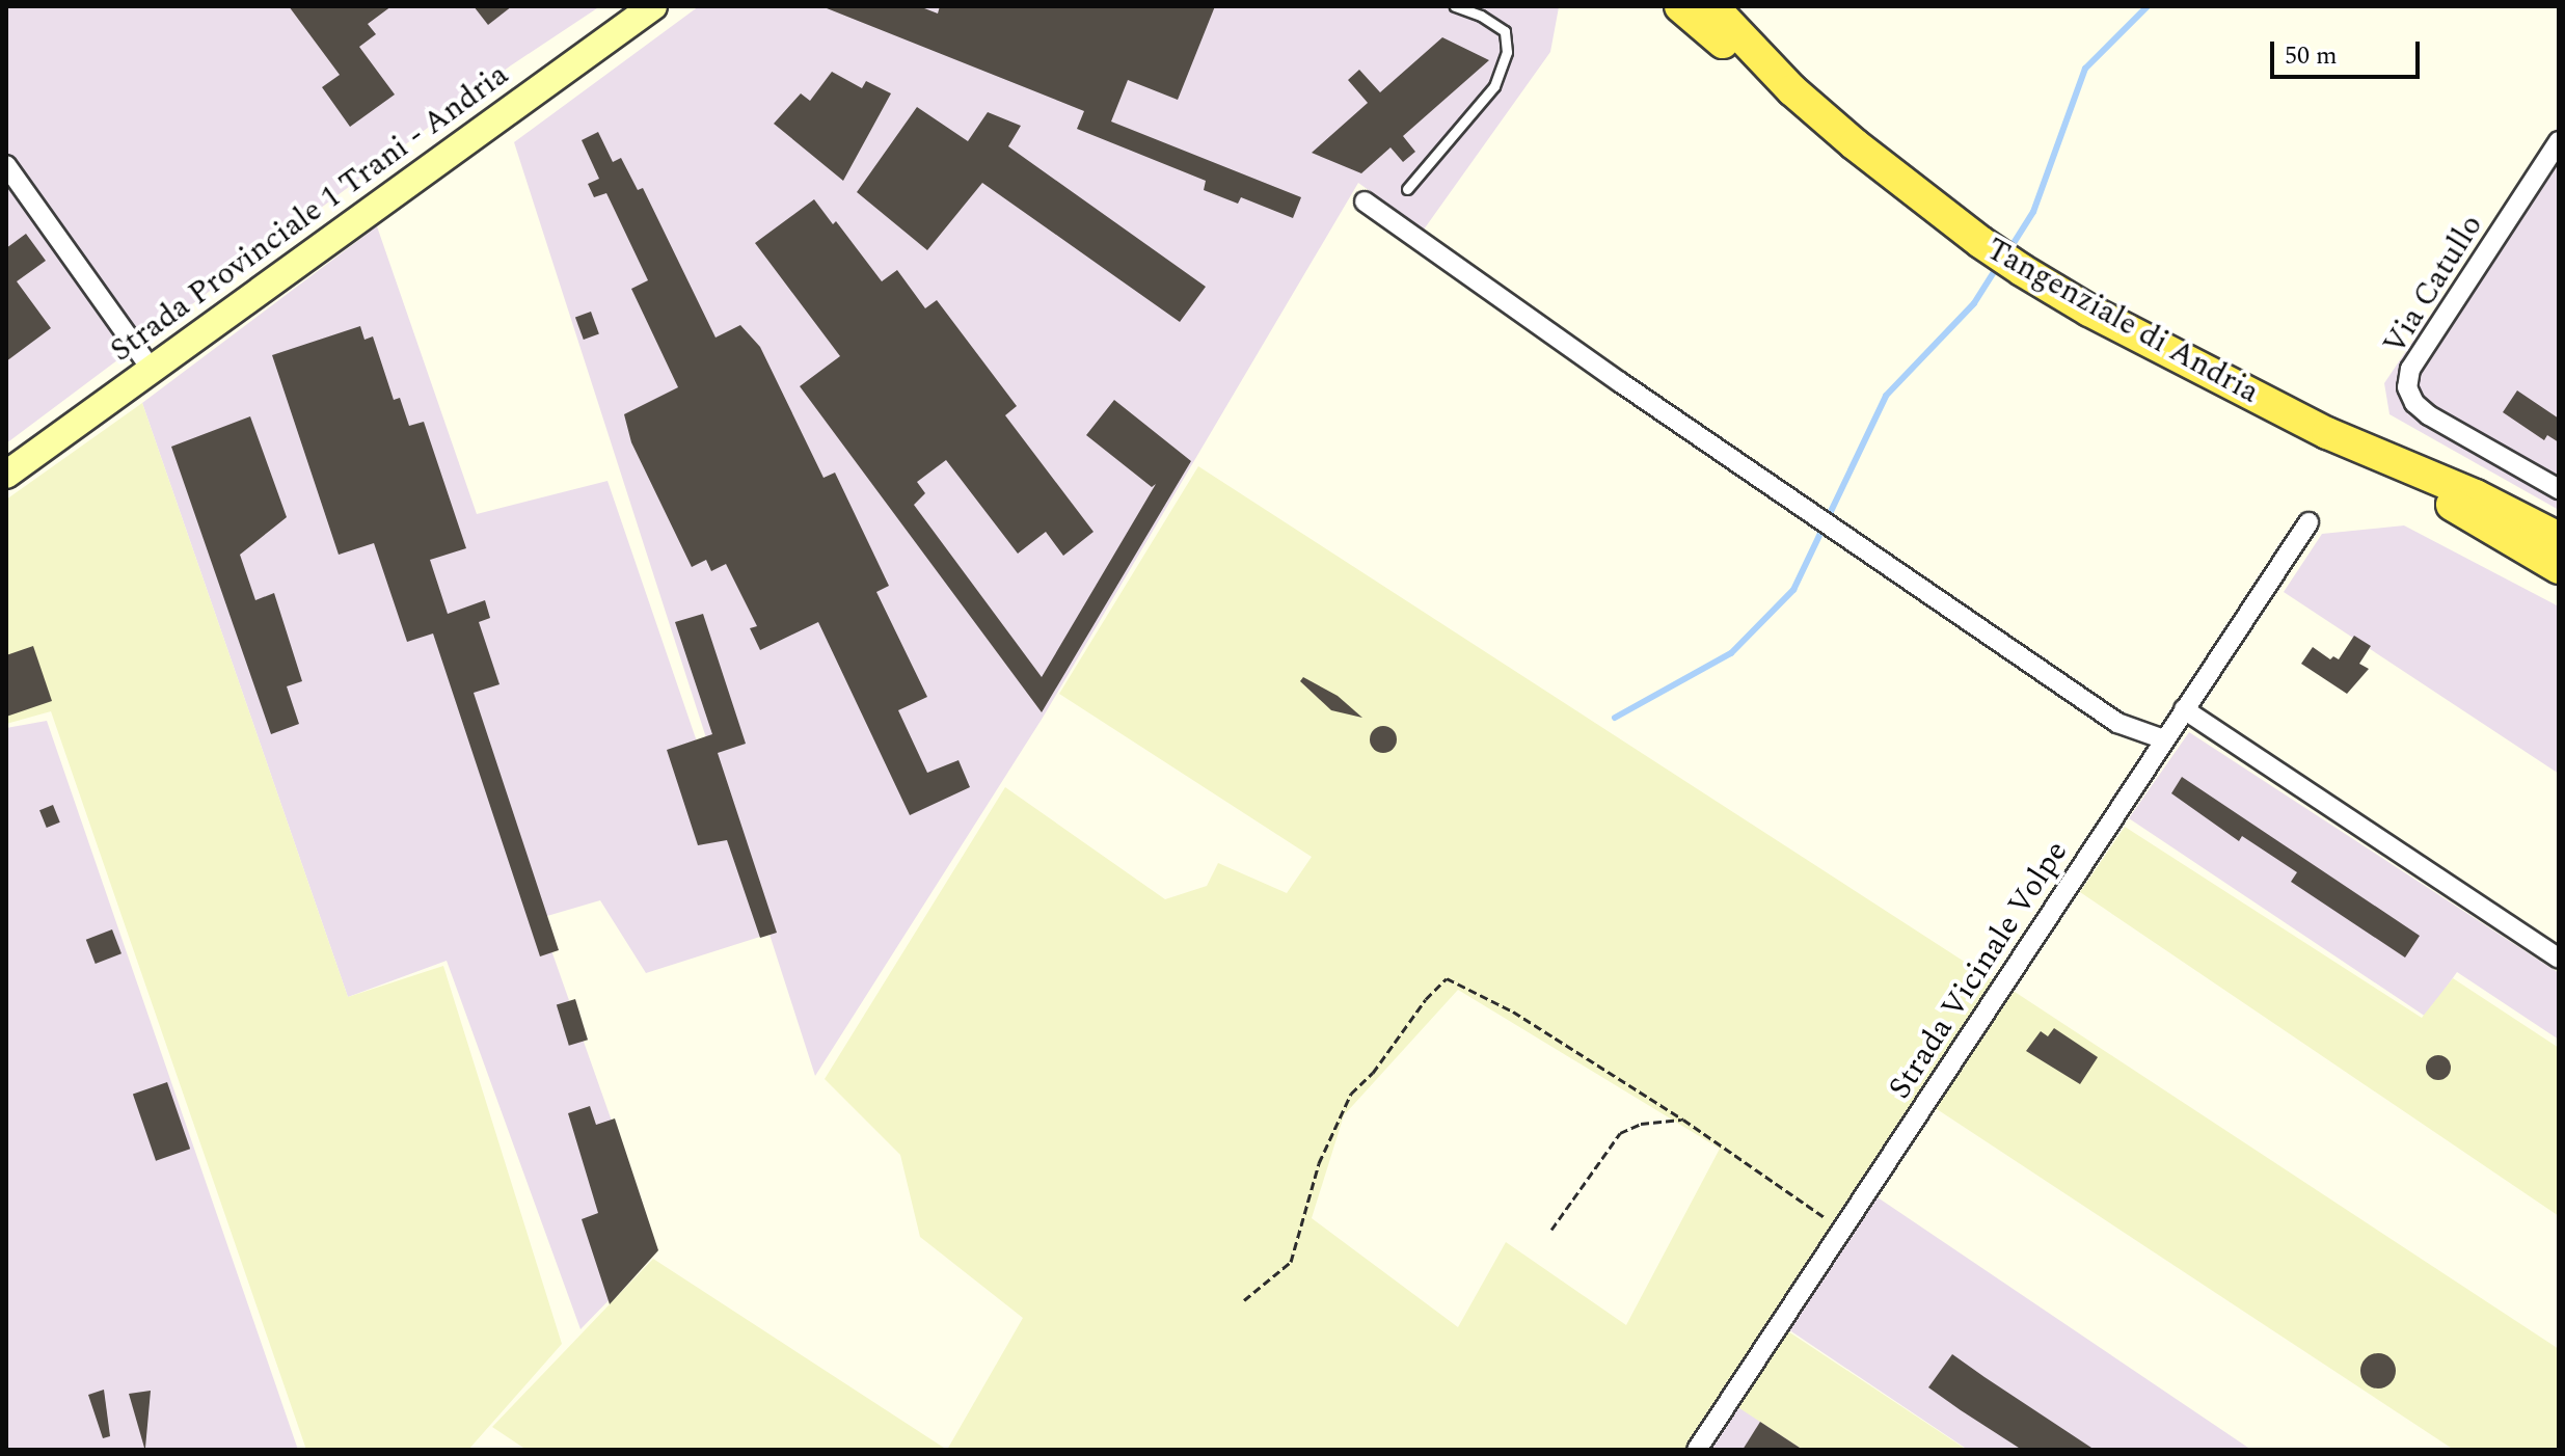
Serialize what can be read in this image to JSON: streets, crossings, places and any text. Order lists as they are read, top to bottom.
{
  "streets": {
    "main road": ["Strada Provinciale 1 Trani - Andria", "Tangenziale di Andria"],
    "street": ["Via Catullo", "Strada Vicinale Volpe"]
  },
  "scale_bar": "50 m"
}
